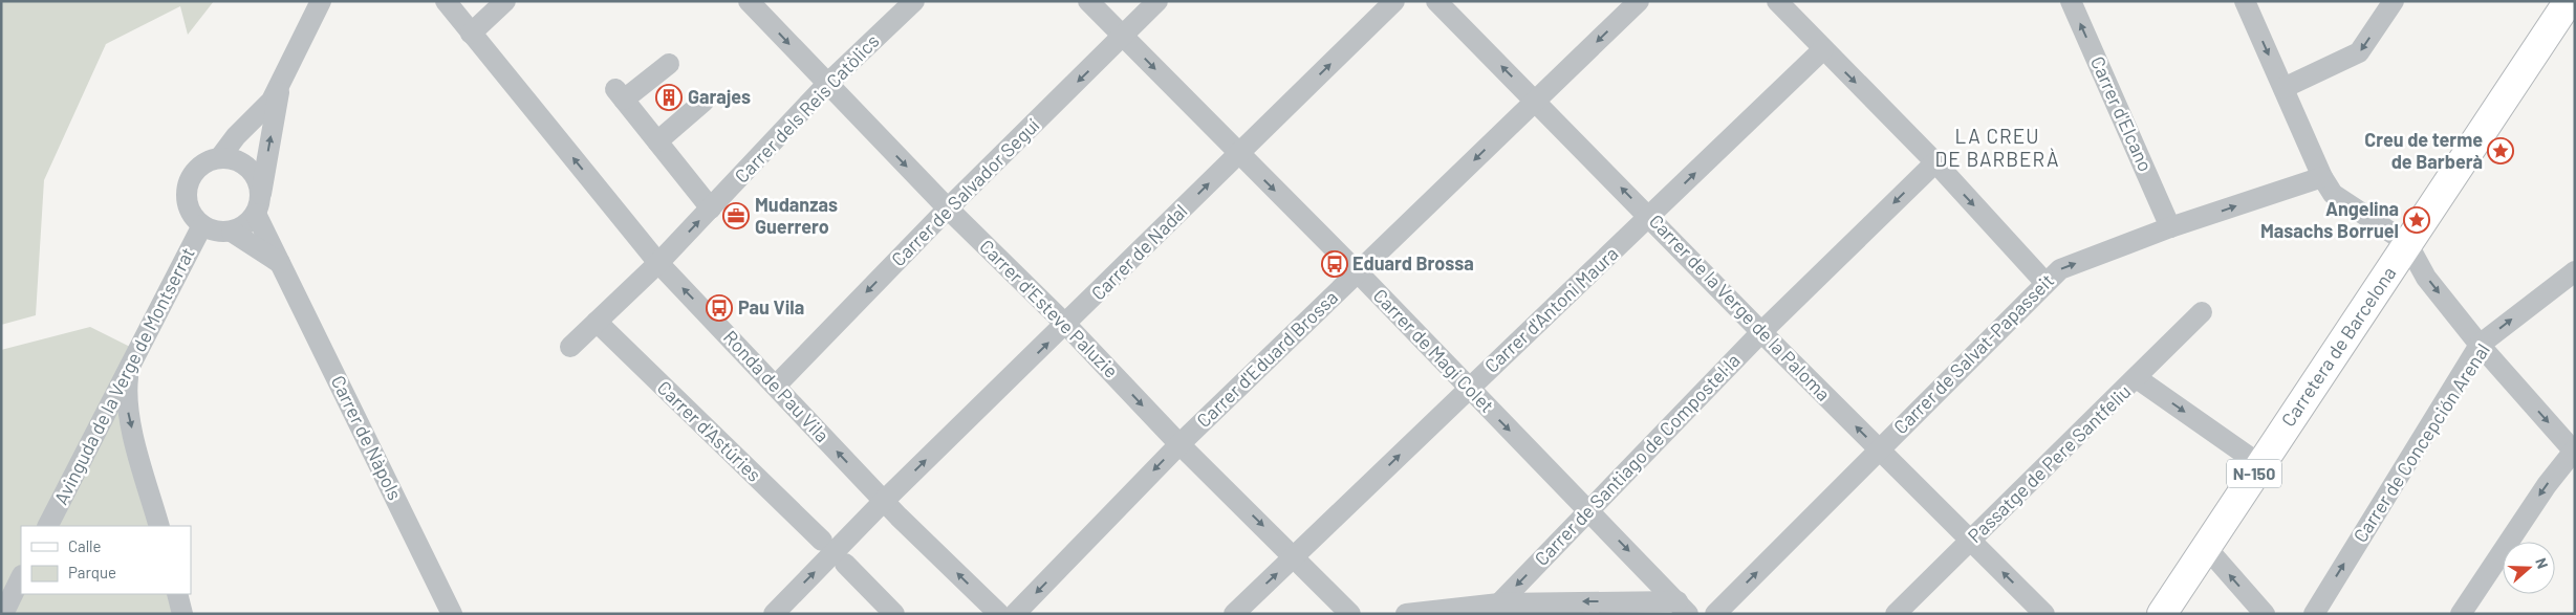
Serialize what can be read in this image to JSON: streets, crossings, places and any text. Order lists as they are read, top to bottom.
{
  "streets": {
    "main road": ["Carretera de Barcelona", "N-150"],
    "street": [
      "Carrer dels Reis Catòlics",
      "Carrer d'Elcano",
      "Carrer de Salvador Seguí",
      "Carrer de Nadal",
      "Carrer de la Verge de la Paloma",
      "Carrer d'Esteve Paluzie",
      "Carrer d'Antoni Maura",
      "Carrer de Magí Colet",
      "Carrer de Salvat-Papasseit",
      "Carrer d'Eduard Brossa",
      "Avinguda de la Verge de Montserrat",
      "Ronda de Pau Vila",
      "Carrer d'Astúries",
      "Carrer de Nàpols",
      "Carrer de Concepción Arenal",
      "Carrer de Santiago de Compostel·la",
      "Passatge de Pere Santfeliu"
    ]
  },
  "crossings": [
    ["Carrer dels Reis Catòlics", "Carrer d'Esteve Paluzie"],
    ["Carrer dels Reis Catòlics", "Ronda de Pau Vila"],
    ["Carrer dels Reis Catòlics", "Carrer d'Astúries"],
    ["Carrer d'Elcano", "Carrer de Salvat-Papasseit"],
    ["Carrer de Salvador Seguí", "Carrer d'Esteve Paluzie"],
    ["Carrer de Salvador Seguí", "Carrer de Magí Colet"],
    ["Carrer de Salvador Seguí", "Ronda de Pau Vila"],
    ["Carrer de Nadal", "Carrer d'Esteve Paluzie"],
    ["Carrer de Nadal", "Carrer de Magí Colet"],
    ["Carrer de Nadal", "Ronda de Pau Vila"],
    ["Carrer de la Verge de la Paloma", "Carrer d'Antoni Maura"],
    ["Carrer de la Verge de la Paloma", "Carrer de Salvat-Papasseit"],
    ["Carrer de la Verge de la Paloma", "Carrer d'Eduard Brossa"],
    ["Carrer de la Verge de la Paloma", "Carrer de Santiago de Compostel·la"],
    ["Carrer de la Verge de la Paloma", "Passatge de Pere Santfeliu"],
    ["Carrer d'Esteve Paluzie", "Carrer d'Antoni Maura"],
    ["Carrer d'Esteve Paluzie", "Carrer d'Eduard Brossa"],
    ["Carrer d'Antoni Maura", "Carrer de Magí Colet"],
    ["Carrer de Magí Colet", "Carrer d'Eduard Brossa"],
    ["Carrer de Magí Colet", "Carrer de Santiago de Compostel·la"],
    ["Avinguda de la Verge de Montserrat", "Carrer de Nàpols"]
  ],
  "one_way": [
    "Carrer de Salvador Seguí",
    "Carrer de Nadal",
    "Carrer de la Verge de la Paloma",
    "Carrer d'Esteve Paluzie",
    "Carrer d'Antoni Maura",
    "Carrer de Magí Colet",
    "Carrer de Salvat-Papasseit",
    "Carrer d'Eduard Brossa",
    "Ronda de Pau Vila",
    "Carrer de Santiago de Compostel·la"
  ],
  "districts": ["LA CREU DE BARBERÀ"],
  "places": {
    "building": ["Garajes"],
    "place": ["Creu de terme de Barberà", "Angelina Masachs Borruel"],
    "office": ["Mudanzas Guerrero"],
    "bus stop": ["Eduard Brossa", "Pau Vila"]
  },
  "legend": ["Calle", "Parque"],
  "north": "right"
}
